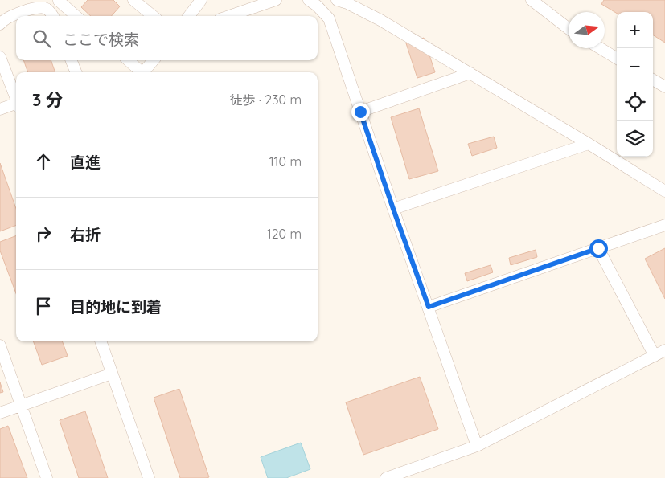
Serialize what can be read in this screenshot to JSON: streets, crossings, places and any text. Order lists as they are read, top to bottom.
{
  "north": "right",
  "page": {
    "map_buttons": ["+", "−"],
    "search": "ここで検索",
    "heading": ["3 分", "徒歩 · 230 m"],
    "list": [
      ["直進", "110 m"],
      ["右折", "120 m"],
      "目的地に到着"
    ]
  }
}
